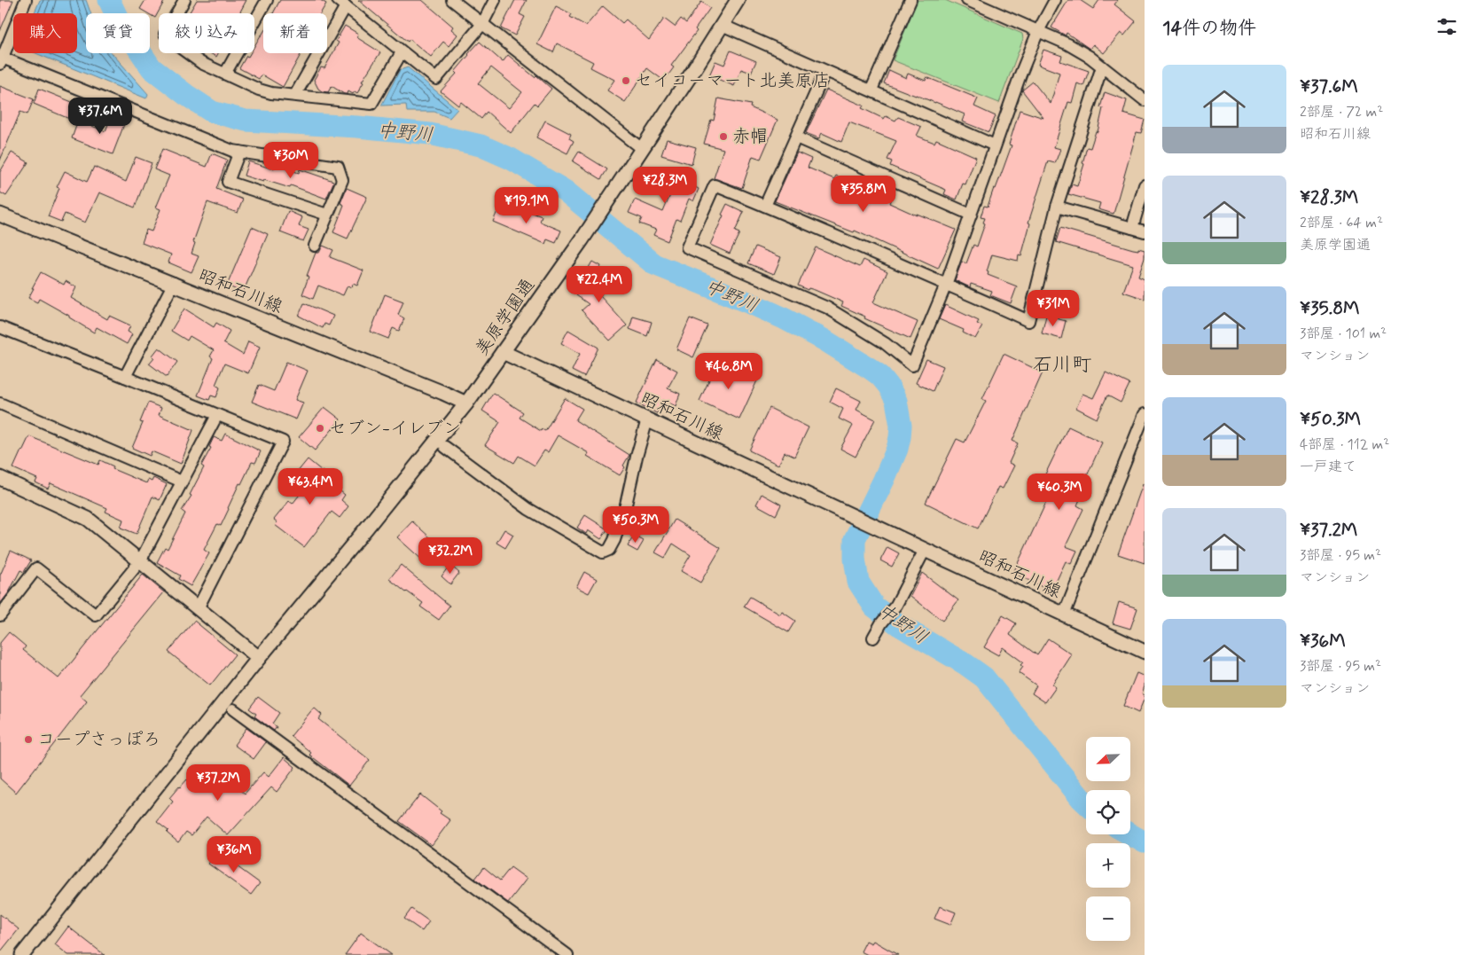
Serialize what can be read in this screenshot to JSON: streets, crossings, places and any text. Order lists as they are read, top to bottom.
{
  "streets": {
    "street": ["昭和石川線", "美原学園通"]
  },
  "crossings": [
    ["昭和石川線", "美原学園通"]
  ],
  "districts": ["石川町"],
  "water": ["中野川"],
  "places": [
    "セイコーマート北美原店",
    "赤帽",
    "セブン-イレブン",
    "コープさっぽろ"
  ],
  "north": "bottom left",
  "page": {
    "heading": "14件の物件",
    "chip": [
      "購入",
      "賃貸",
      "絞り込み",
      "新着"
    ],
    "list": [
      {
        "name": "¥37.6M",
        "note": "2部屋 · 72 m² · 昭和石川線"
      },
      {
        "name": "¥28.3M",
        "note": "2部屋 · 64 m² · 美原学園通"
      },
      {
        "name": "¥35.8M",
        "note": "3部屋 · 101 m² · マンション"
      },
      {
        "name": "¥50.3M",
        "note": "4部屋 · 112 m² · 一戸建て"
      },
      {
        "name": "¥37.2M",
        "note": "3部屋 · 95 m² · マンション"
      },
      {
        "name": "¥36M",
        "note": "3部屋 · 95 m² · マンション"
      }
    ],
    "price": [
      "¥37.6M",
      "¥30M",
      "¥28.3M",
      "¥35.8M",
      "¥19.1M",
      "¥22.4M",
      "¥31M",
      "¥46.8M",
      "¥63.4M",
      "¥60.3M",
      "¥50.3M",
      "¥32.2M",
      "¥37.2M",
      "¥36M"
    ],
    "map_buttons": ["+", "−"]
  }
}
